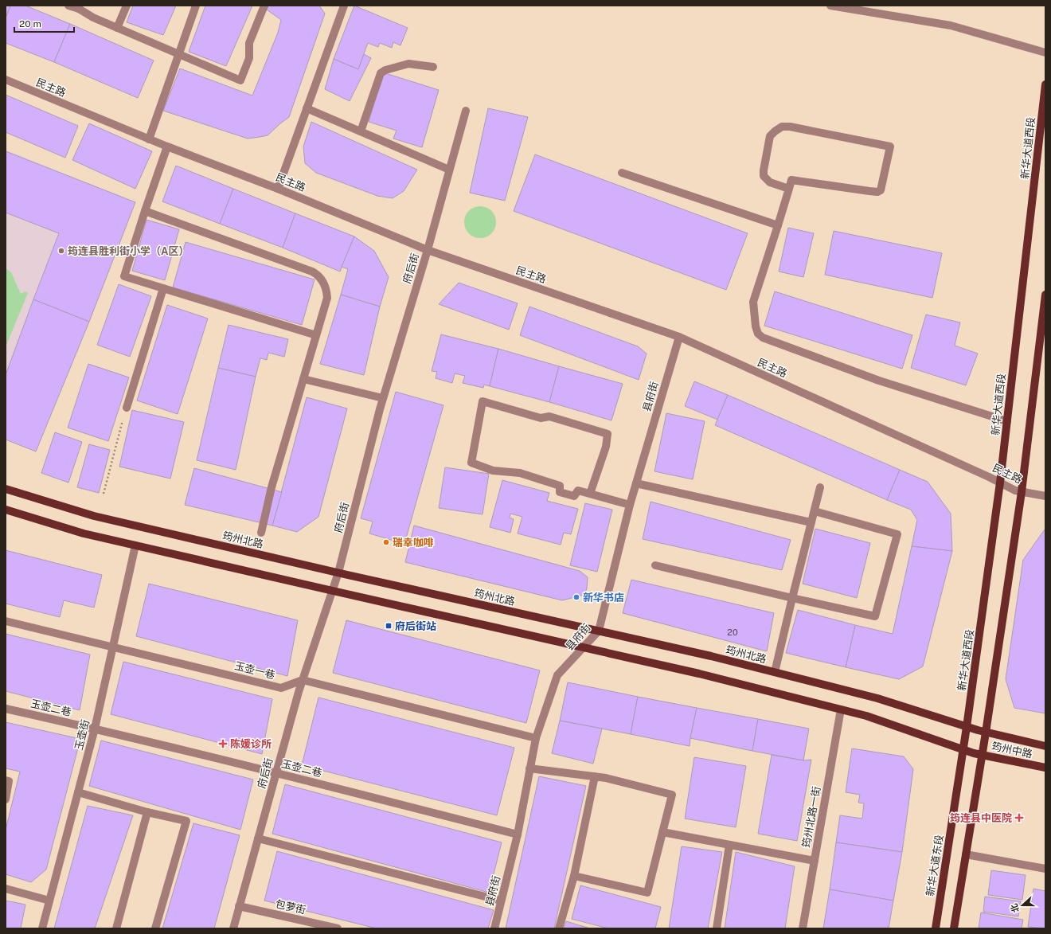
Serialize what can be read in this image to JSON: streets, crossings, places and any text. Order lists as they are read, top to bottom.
{
  "streets": {
    "main road": [
      "新华大道西段",
      "筠州北路",
      "筠州中路",
      "新华大道东段"
    ],
    "street": [
      "民主路",
      "府后街",
      "县府街",
      "玉壶一巷",
      "玉壶二巷",
      "玉壶街",
      "筠州北路一街",
      "包萝街"
    ]
  },
  "crossings": [
    ["民主路", "新华大道西段"],
    ["民主路", "府后街"],
    ["民主路", "县府街"],
    ["新华大道西段", "筠州北路"],
    ["新华大道西段", "新华大道东段"],
    ["府后街", "筠州北路"],
    ["府后街", "玉壶一巷"],
    ["府后街", "玉壶二巷"],
    ["府后街", "包萝街"],
    ["县府街", "筠州北路"],
    ["县府街", "玉壶二巷"],
    ["筠州北路", "筠州中路"],
    ["玉壶一巷", "玉壶街"],
    ["玉壶二巷", "玉壶街"]
  ],
  "places": {
    "other": ["筠连县胜利街小学（A区）", "瑞幸咖啡", "新华书店"],
    "transit": ["府后街站"],
    "health": ["陈媛诊所", "筠连县中医院"]
  },
  "house_numbers": ["20"],
  "scale_bar": "20 m",
  "north": "left"
}
